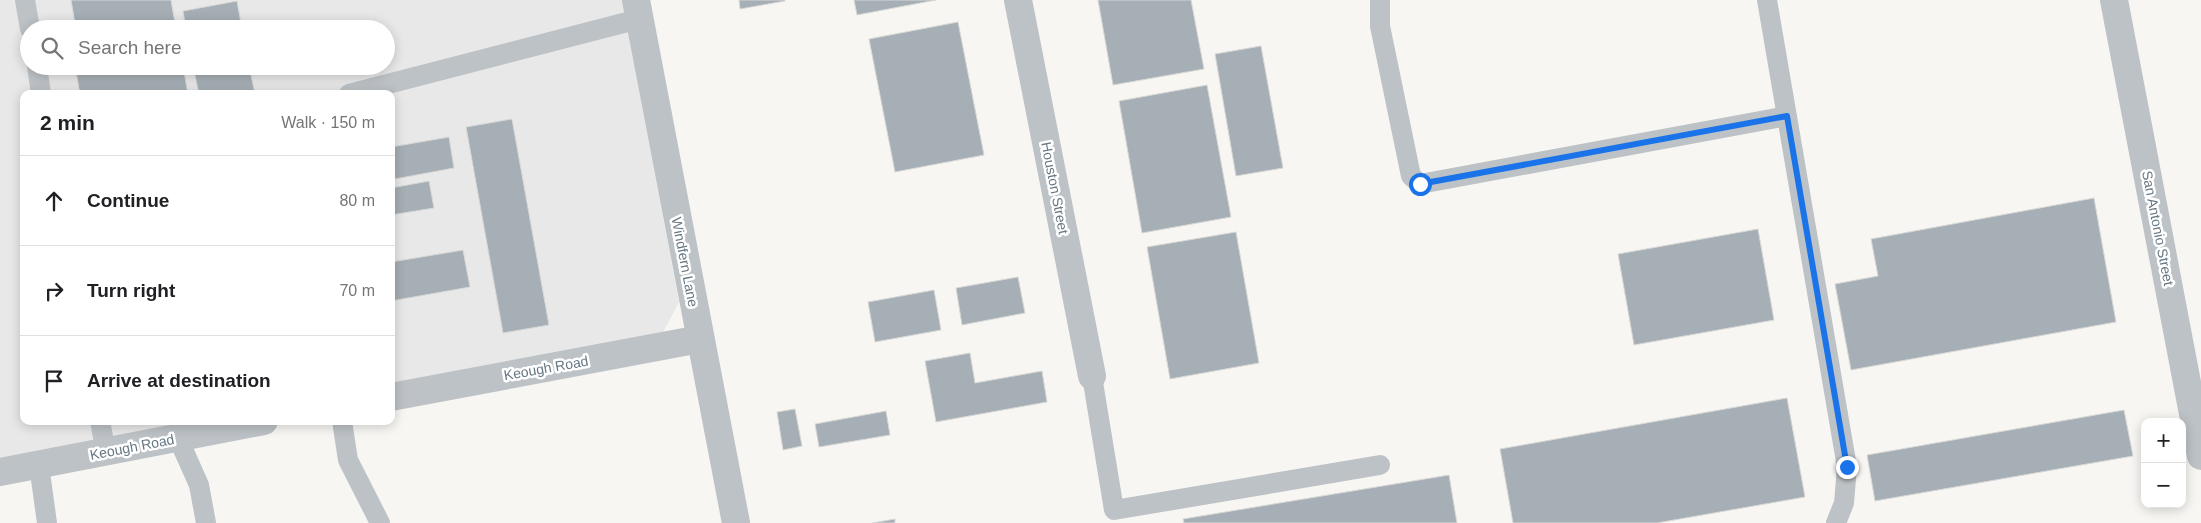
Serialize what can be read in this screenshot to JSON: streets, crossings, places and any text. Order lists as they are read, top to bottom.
{
  "streets": {
    "street": [
      "Houston Street",
      "San Antonio Street",
      "Windfern Lane",
      "Keough Road"
    ]
  },
  "crossings": [
    ["Windfern Lane", "Keough Road"]
  ],
  "page": {
    "search": "Search here",
    "heading": ["2 min", "Walk · 150 m"],
    "list": [
      ["Continue", "80 m"],
      ["Turn right", "70 m"],
      "Arrive at destination"
    ],
    "map_buttons": ["+", "−"]
  }
}
